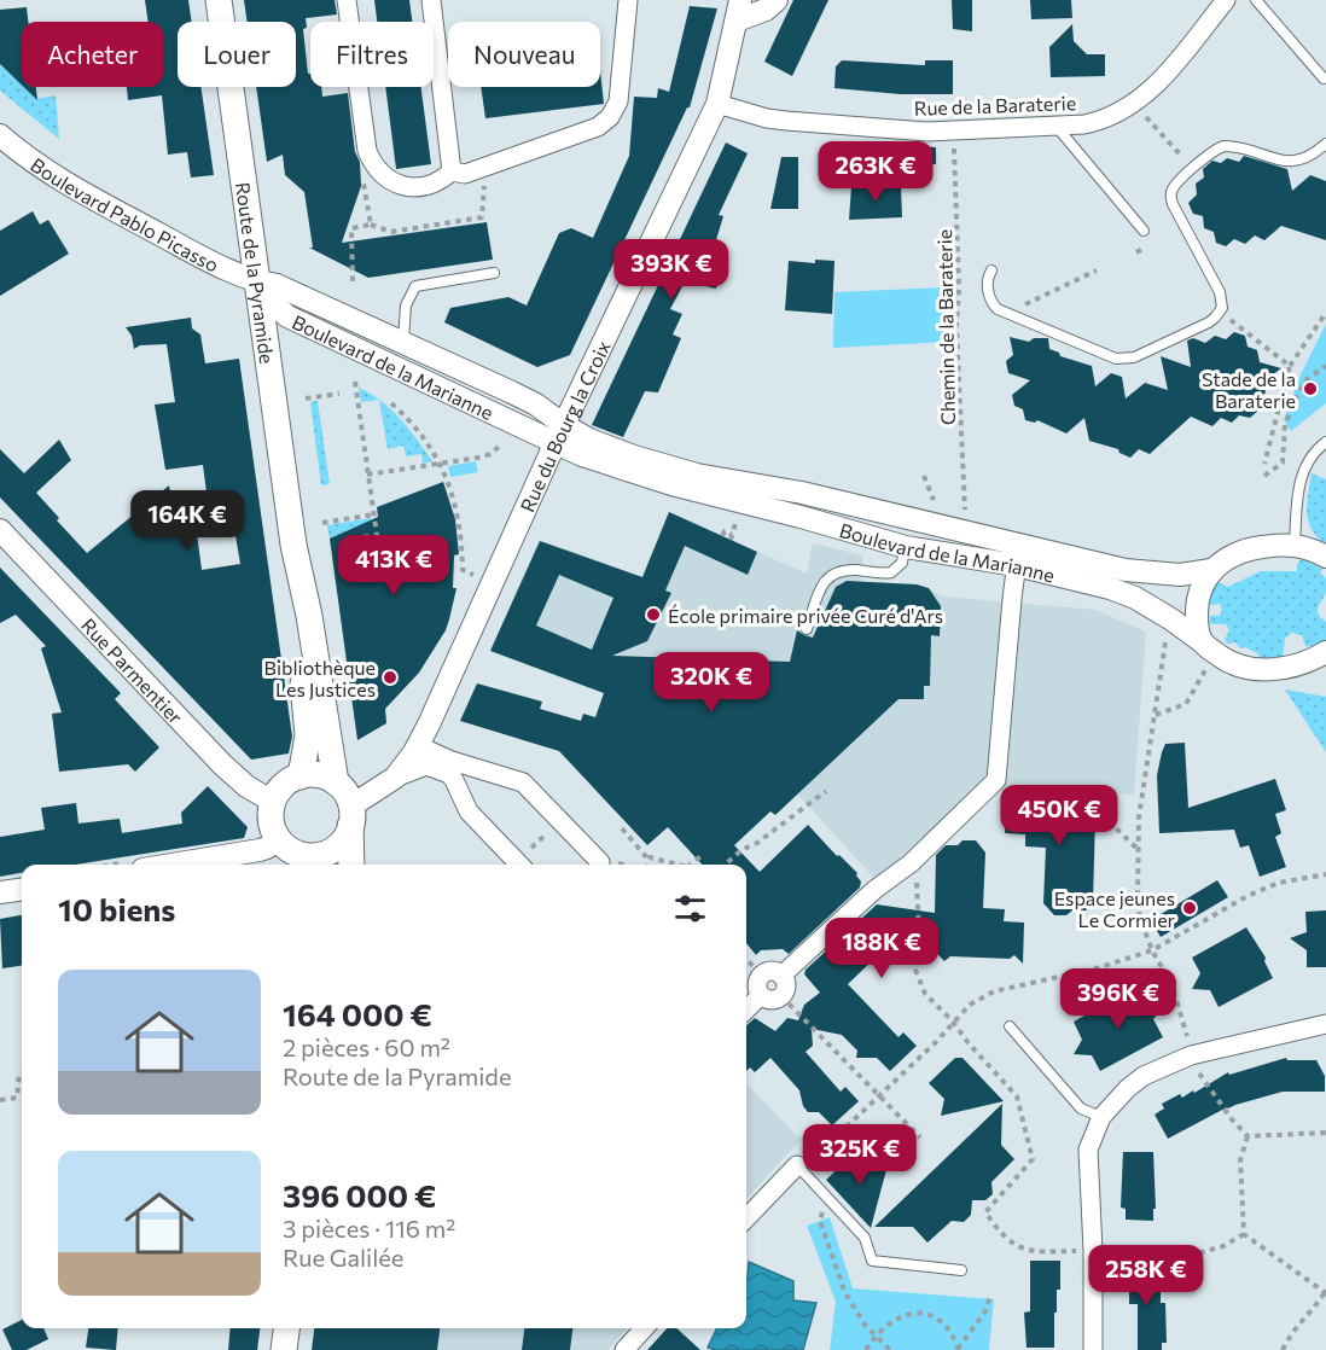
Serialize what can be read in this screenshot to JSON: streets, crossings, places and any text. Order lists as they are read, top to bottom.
{
  "streets": {
    "main road": ["Route de la Pyramide"],
    "street": [
      "Rue de la Baraterie",
      "Boulevard Pablo Picasso",
      "Boulevard de la Marianne",
      "Rue du Bourg la Croix",
      "Rue Parmentier"
    ],
    "path": ["Chemin de la Baraterie"]
  },
  "crossings": [
    ["Rue de la Baraterie", "Rue du Bourg la Croix"],
    ["Boulevard Pablo Picasso", "Route de la Pyramide"],
    ["Boulevard Pablo Picasso", "Boulevard de la Marianne"],
    ["Route de la Pyramide", "Boulevard de la Marianne"],
    ["Route de la Pyramide", "Rue du Bourg la Croix"],
    ["Route de la Pyramide", "Rue Parmentier"],
    ["Boulevard de la Marianne", "Rue du Bourg la Croix"],
    ["Rue du Bourg la Croix", "Rue Parmentier"]
  ],
  "places": [
    "Stade de la Baraterie",
    "École primaire privée Curé d'Ars",
    "Bibliothèque Les Justices",
    "Espace jeunes Le Cormier"
  ],
  "page": {
    "chip": [
      "Acheter",
      "Louer",
      "Filtres",
      "Nouveau"
    ],
    "price": [
      "263K €",
      "393K €",
      "164K €",
      "413K €",
      "320K €",
      "450K €",
      "188K €",
      "396K €",
      "325K €",
      "258K €"
    ],
    "heading": "10 biens",
    "list": [
      {
        "name": "164 000 €",
        "note": "2 pièces · 60 m² · Route de la Pyramide"
      },
      {
        "name": "396 000 €",
        "note": "3 pièces · 116 m² · Rue Galilée"
      }
    ]
  }
}
